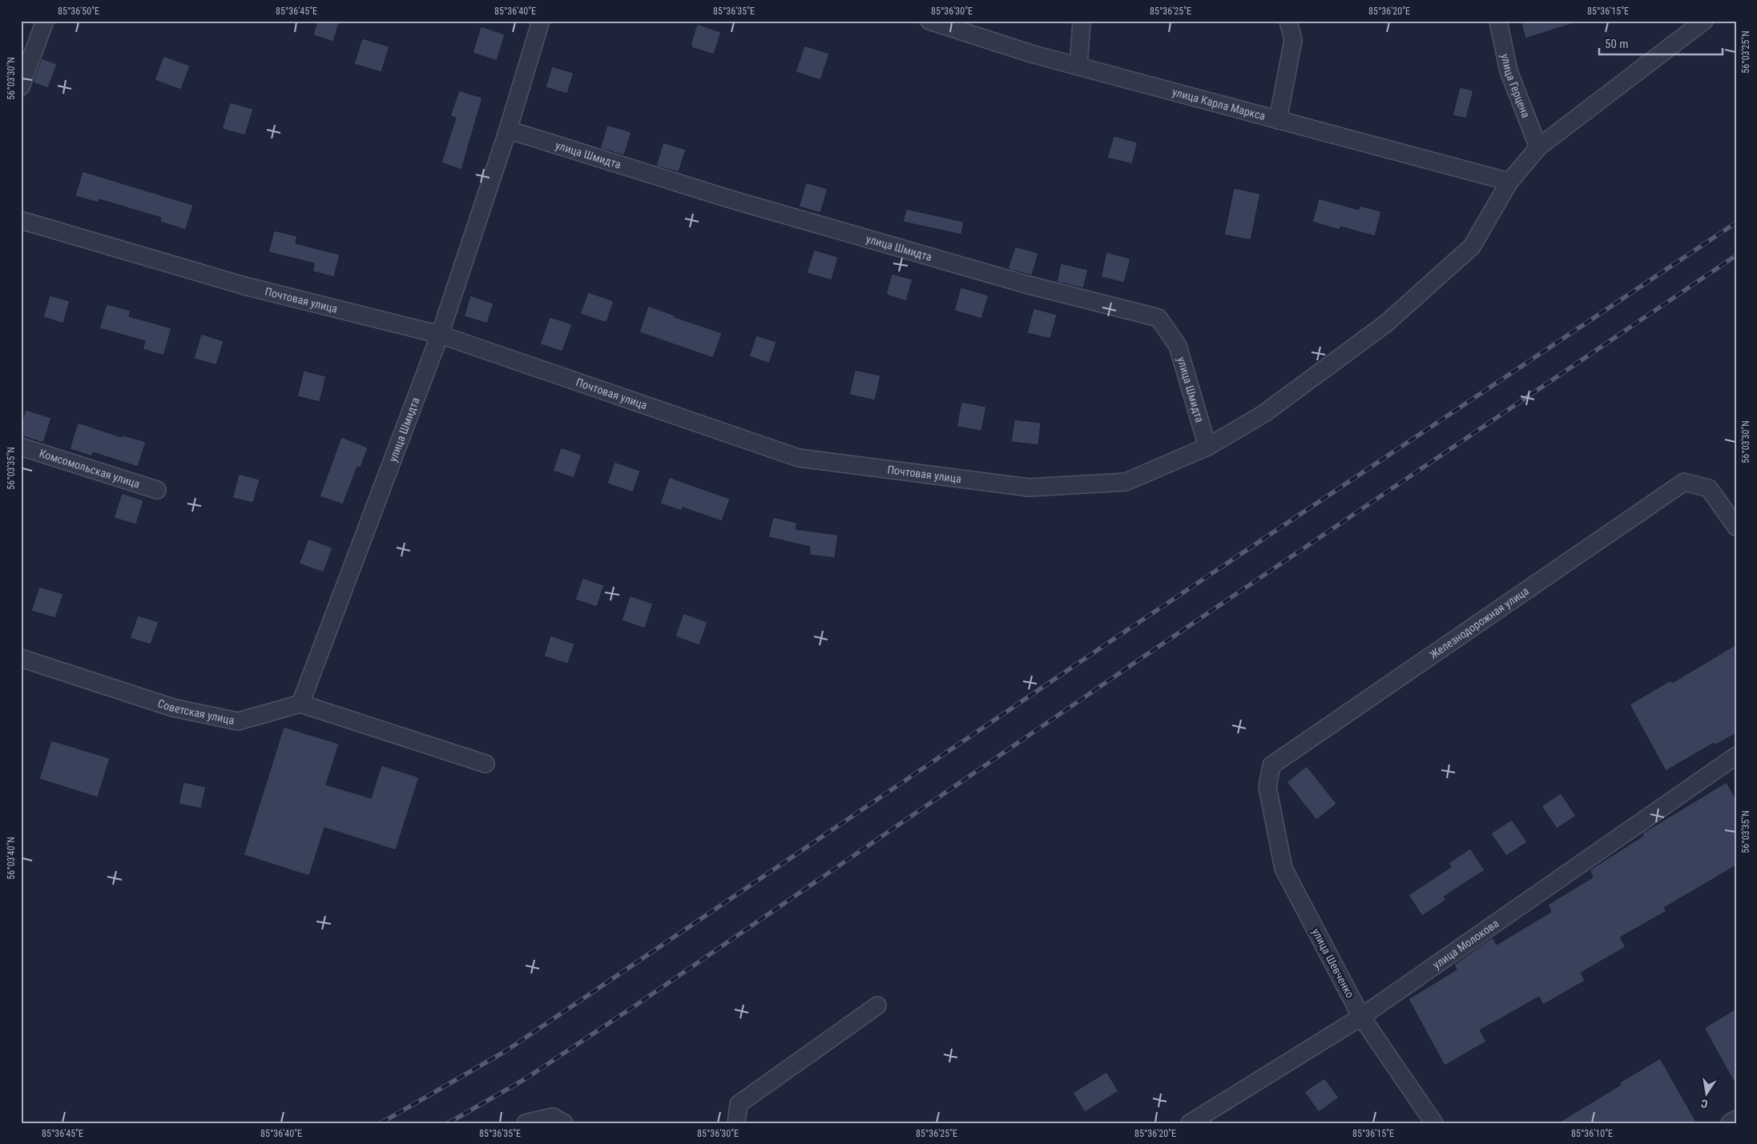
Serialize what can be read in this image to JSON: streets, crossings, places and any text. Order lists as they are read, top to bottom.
{
  "streets": {
    "street": [
      "улица Герцена",
      "улица Карла Маркса",
      "улица Шмидта",
      "Почтовая улица",
      "Комсомольская улица",
      "Железнодорожная улица",
      "Советская улица",
      "улица Молокова",
      "улица Шевченко"
    ]
  },
  "crossings": [
    ["улица Герцена", "Почтовая улица"],
    ["улица Карла Маркса", "Почтовая улица"],
    ["улица Шмидта", "Почтовая улица"],
    ["улица Шмидта", "Советская улица"],
    ["Железнодорожная улица", "улица Шевченко"],
    ["улица Молокова", "улица Шевченко"]
  ],
  "scale_bar": "50 m",
  "north": "bottom",
  "coordinates": [
    "85°36'50\"E",
    "85°36'45\"E",
    "85°36'40\"E",
    "85°36'35\"E",
    "85°36'30\"E",
    "85°36'25\"E",
    "85°36'20\"E",
    "85°36'15\"E",
    "56°03'25\"N",
    "56°03'30\"N",
    "56°03'35\"N",
    "56°03'40\"N",
    "85°36'10\"E"
  ]
}
